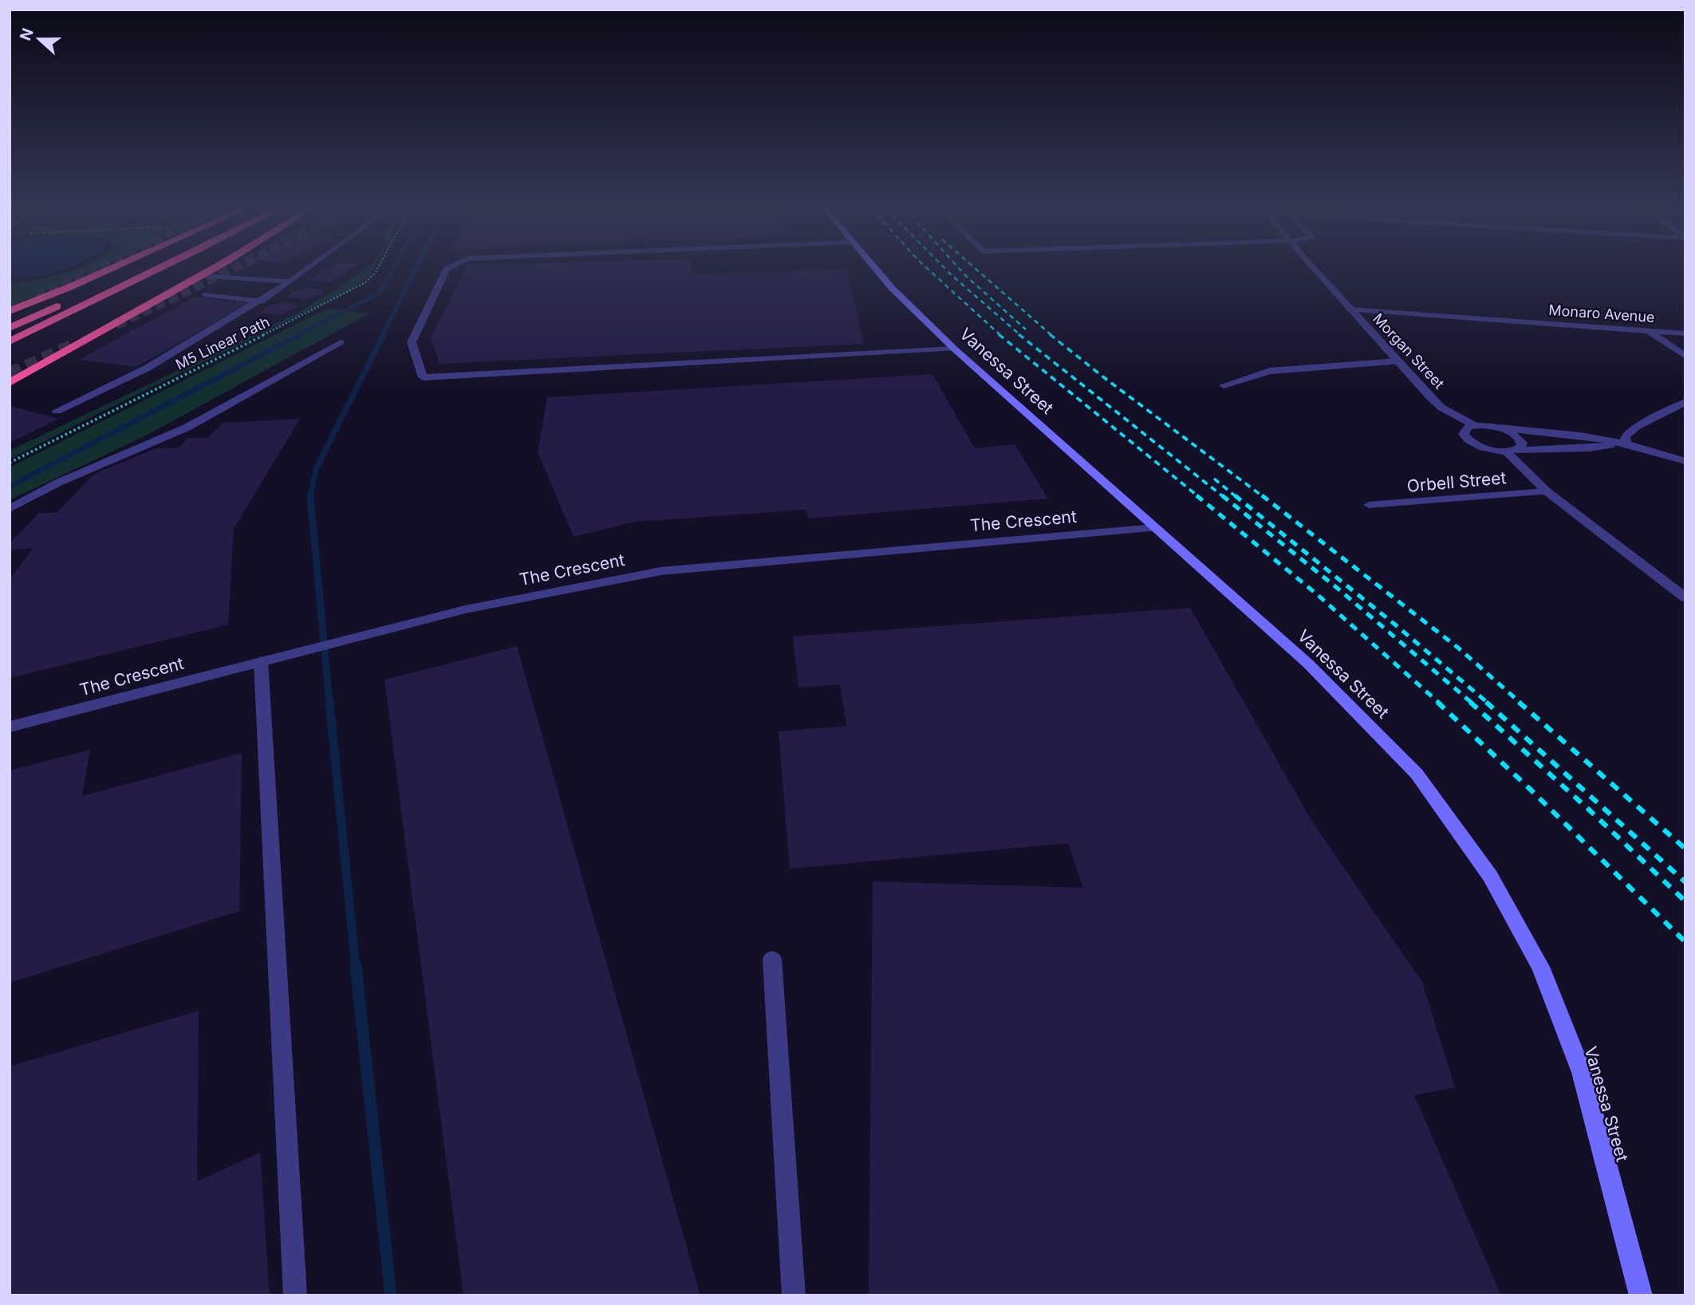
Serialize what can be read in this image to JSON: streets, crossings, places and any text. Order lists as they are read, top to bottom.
{
  "streets": {
    "main road": ["Vanessa Street"],
    "street": [
      "Monaro Avenue",
      "Morgan Street",
      "Orbell Street",
      "The Crescent"
    ],
    "path": ["M5 Linear Path"]
  },
  "crossings": [
    ["Monaro Avenue", "Morgan Street"],
    ["Morgan Street", "Orbell Street"],
    ["Vanessa Street", "The Crescent"]
  ],
  "north": "left"
}
